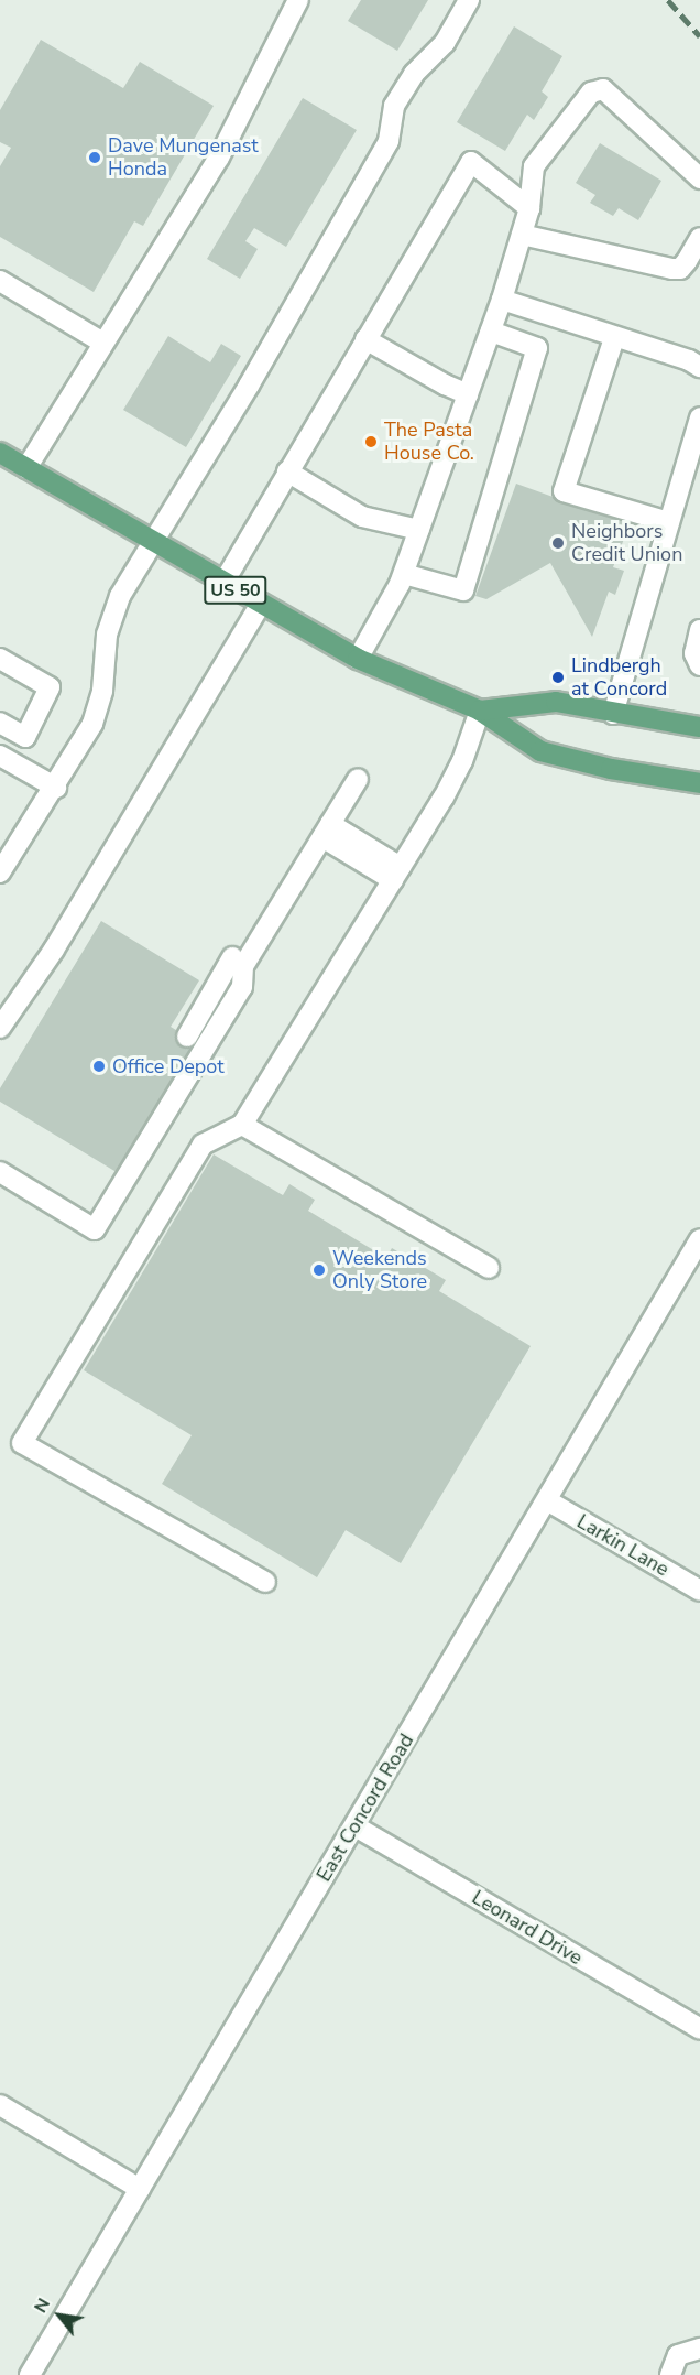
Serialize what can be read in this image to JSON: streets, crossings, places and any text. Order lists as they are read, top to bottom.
{
  "streets": {
    "main road": ["US 50"],
    "street": ["Larkin Lane", "East Concord Road", "Leonard Drive"]
  },
  "crossings": [
    ["Larkin Lane", "East Concord Road"],
    ["East Concord Road", "Leonard Drive"]
  ],
  "places": [
    "Dave Mungenast Honda",
    "The Pasta House Co.",
    "Neighbors Credit Union",
    "Lindbergh at Concord",
    "Office Depot",
    "Weekends Only Store"
  ],
  "north": "top left"
}
